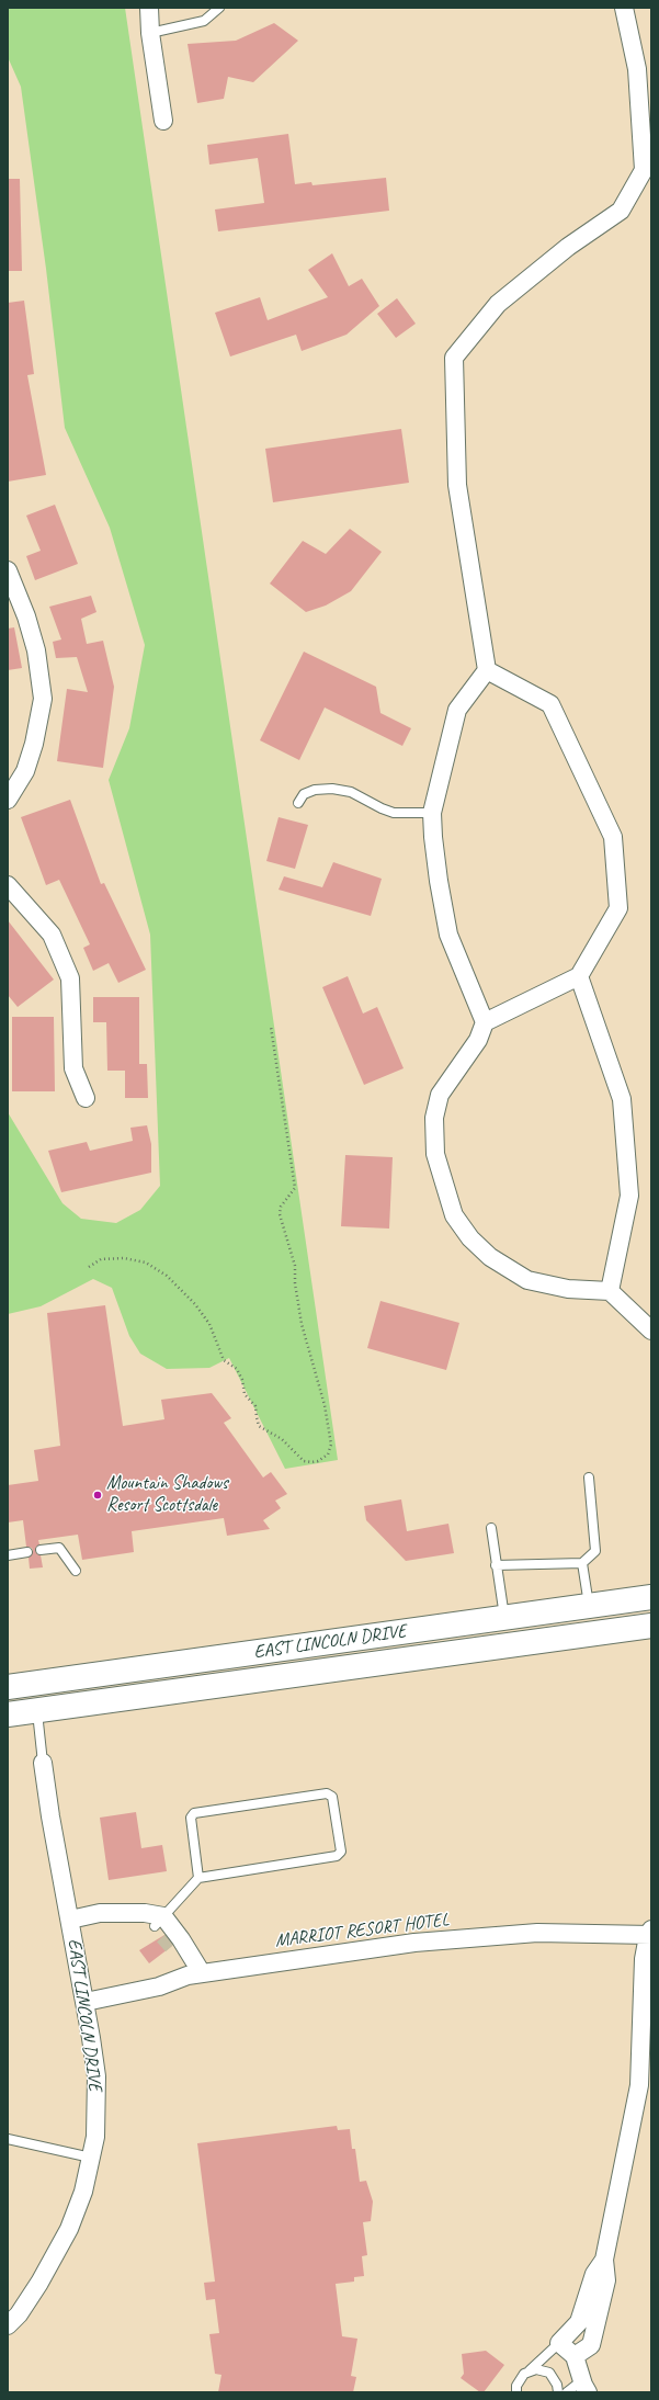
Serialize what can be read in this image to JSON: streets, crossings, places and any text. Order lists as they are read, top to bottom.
{
  "streets": {
    "main road": ["EAST LINCOLN DRIVE"],
    "street": ["MARRIOT RESORT HOTEL"]
  },
  "crossings": [
    ["EAST LINCOLN DRIVE", "MARRIOT RESORT HOTEL"]
  ],
  "places": ["Mountain Shadows Resort Scottsdale"]
}
